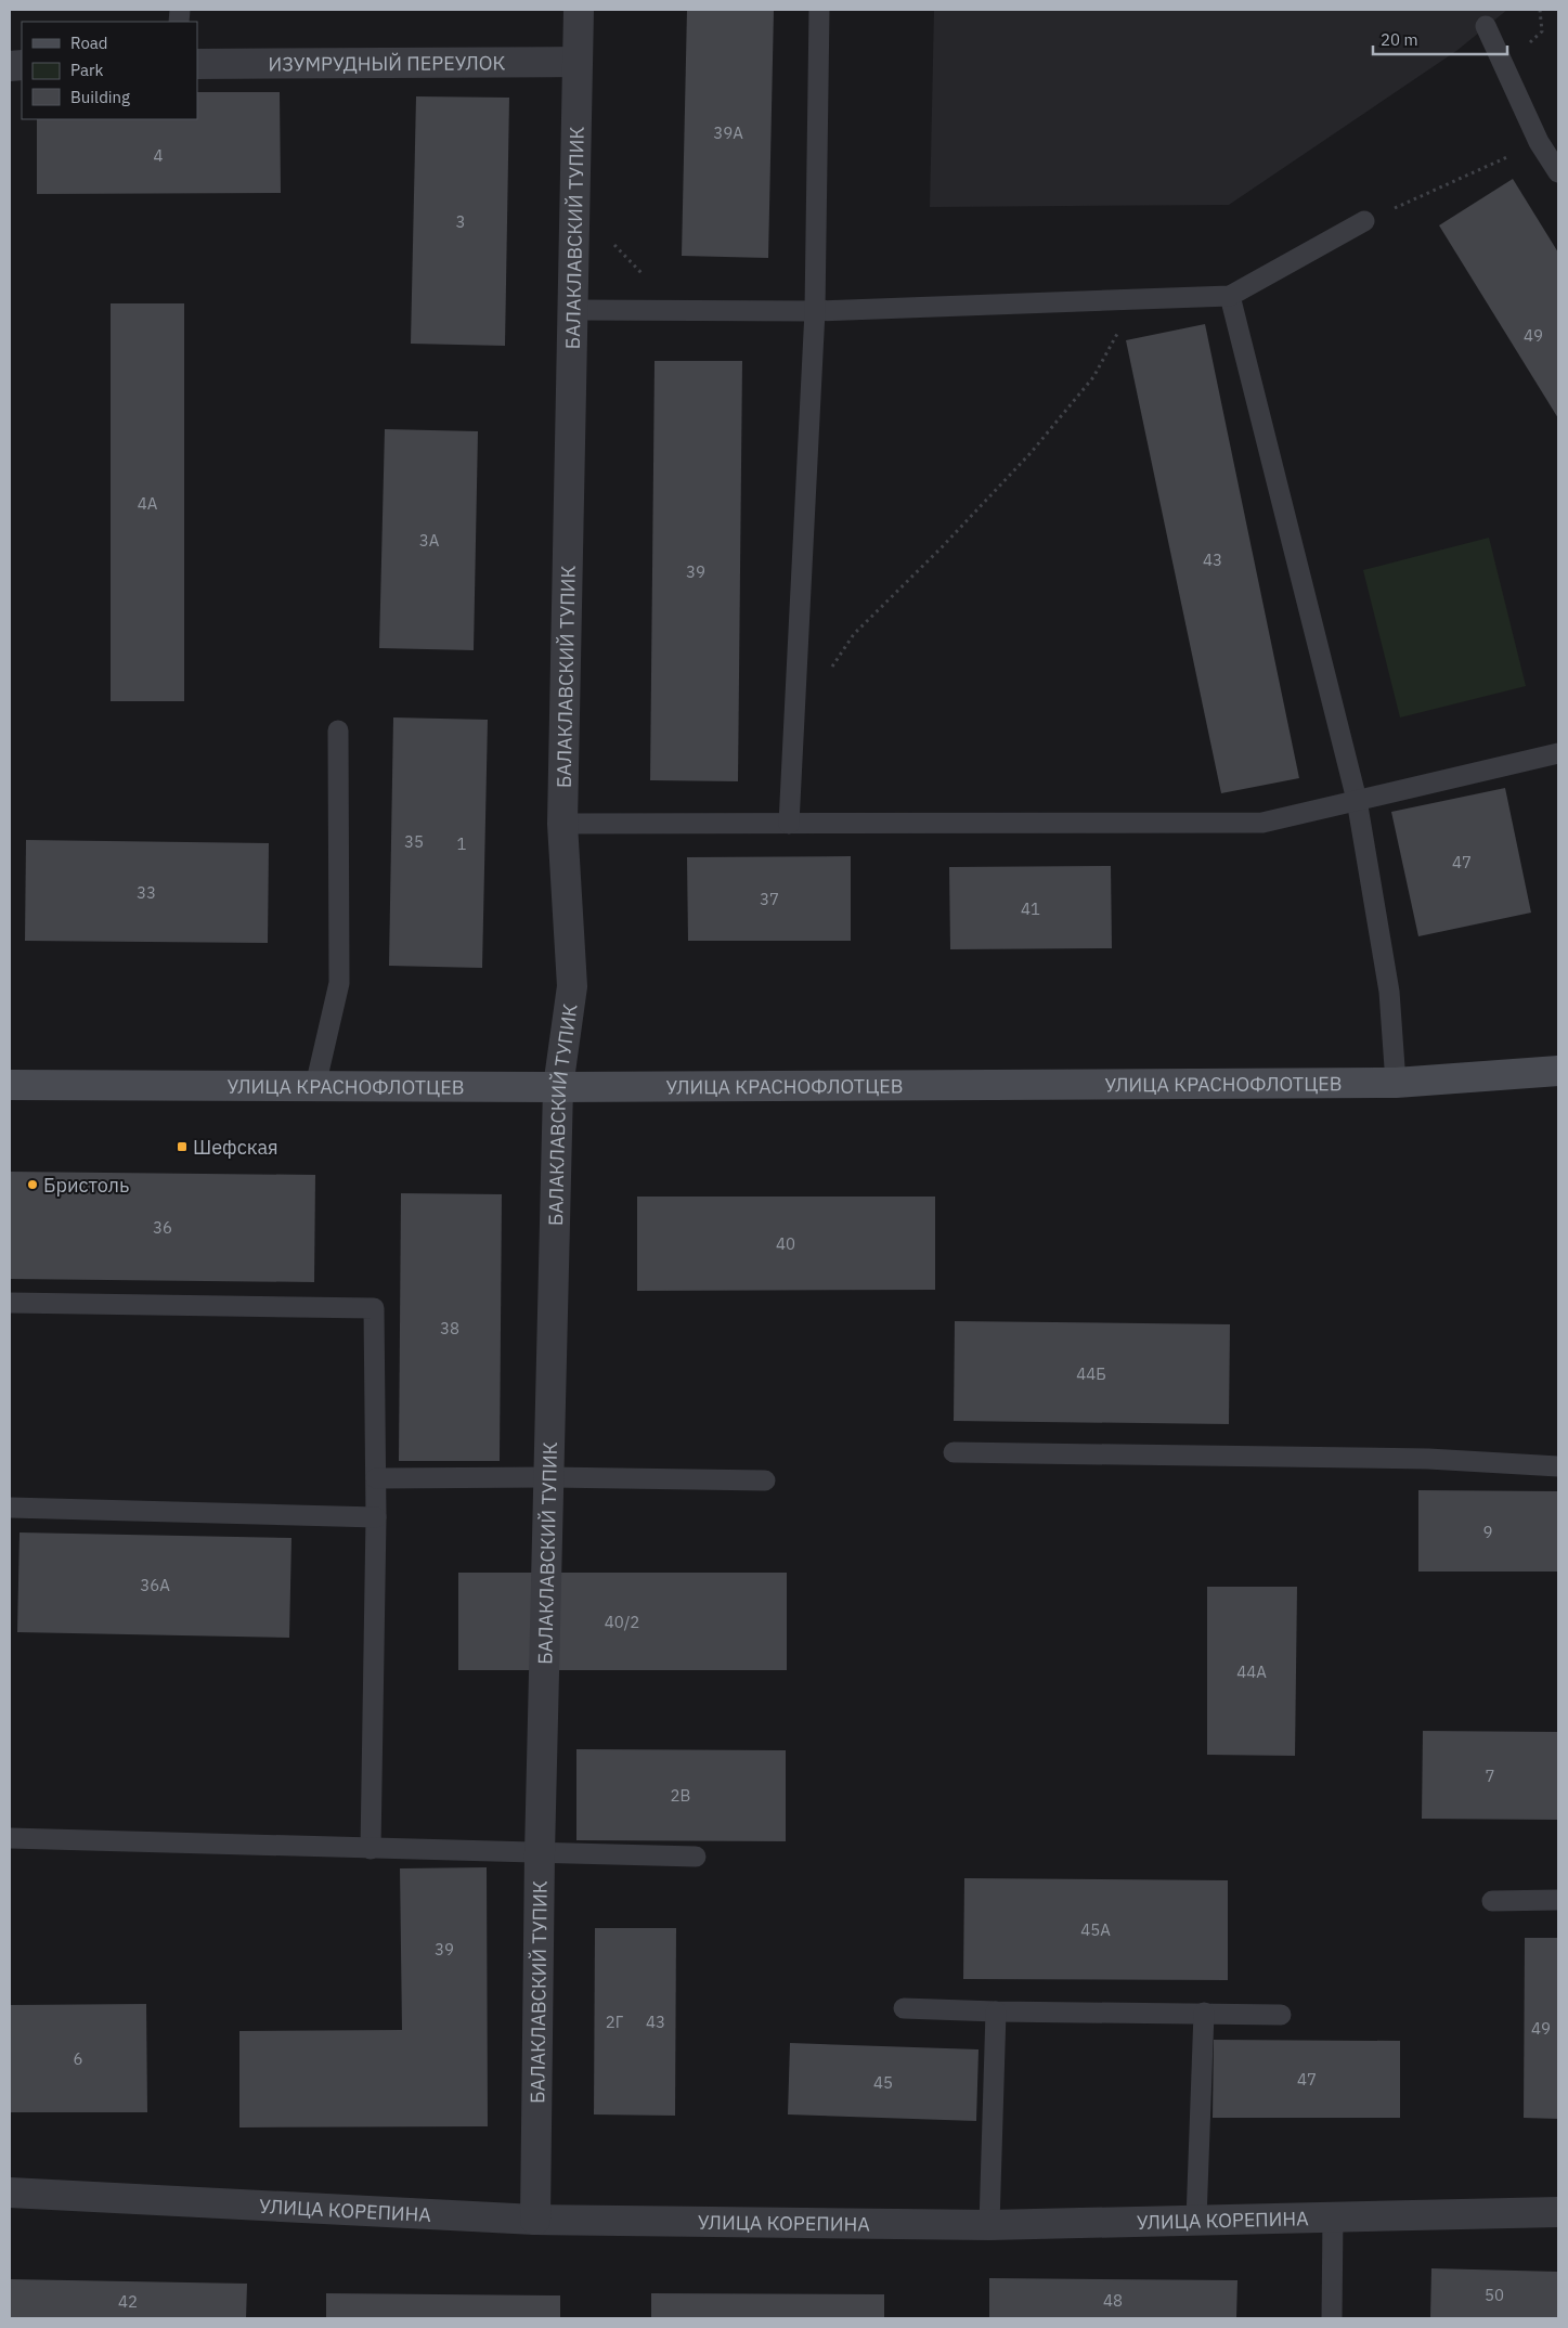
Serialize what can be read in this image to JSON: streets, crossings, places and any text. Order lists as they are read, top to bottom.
{
  "streets": {
    "main road": ["УЛИЦА КРАСНОФЛОТЦЕВ"],
    "street": ["ИЗУМРУДНЫЙ ПЕРЕУЛОК", "БАЛАКЛАВСКИЙ ТУПИК", "УЛИЦА КОРЕПИНА"]
  },
  "crossings": [
    ["ИЗУМРУДНЫЙ ПЕРЕУЛОК", "БАЛАКЛАВСКИЙ ТУПИК"],
    ["БАЛАКЛАВСКИЙ ТУПИК", "УЛИЦА КРАСНОФЛОТЦЕВ"],
    ["БАЛАКЛАВСКИЙ ТУПИК", "УЛИЦА КОРЕПИНА"]
  ],
  "places": {
    "transit": ["Шефская"],
    "other": ["Бристоль"]
  },
  "house_numbers": [
    "39А",
    "4",
    "3",
    "49",
    "4А",
    "3А",
    "43",
    "39",
    "35",
    "1",
    "47",
    "33",
    "37",
    "41",
    "36",
    "40",
    "38",
    "44Б",
    "9",
    "36А",
    "40/2",
    "44А",
    "7",
    "2В",
    "45А",
    "39",
    "2Г",
    "43",
    "49",
    "6",
    "47",
    "45",
    "50",
    "48",
    "42"
  ],
  "legend": ["Road", "Park", "Building"],
  "scale_bar": "20 m"
}
